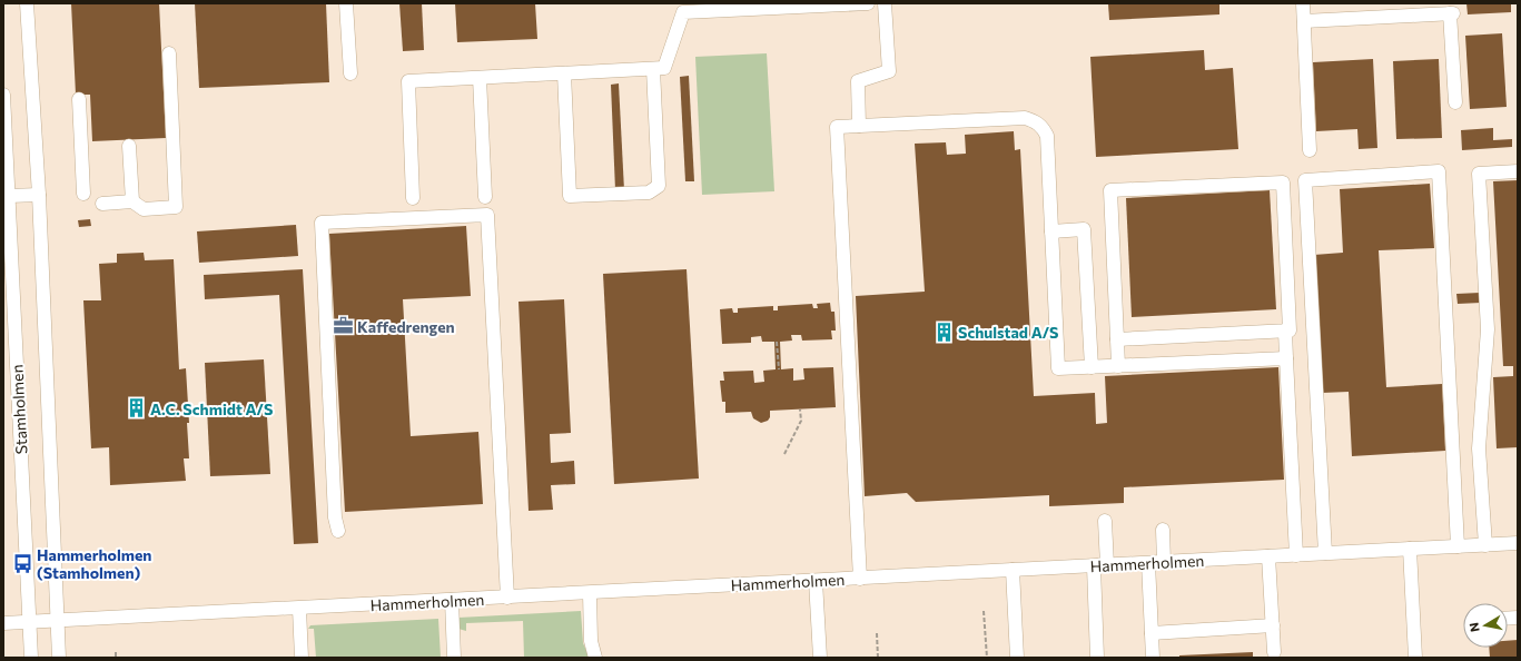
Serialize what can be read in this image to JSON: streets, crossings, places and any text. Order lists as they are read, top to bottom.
{
  "streets": {
    "street": ["Stamholmen", "Hammerholmen"]
  },
  "crossings": [
    ["Stamholmen", "Hammerholmen"]
  ],
  "places": {
    "office": ["Kaffedrengen"],
    "building": ["Schulstad A/S", "A.C. Schmidt A/S"],
    "bus stop": ["Hammerholmen (Stamholmen)"]
  },
  "north": "left"
}
